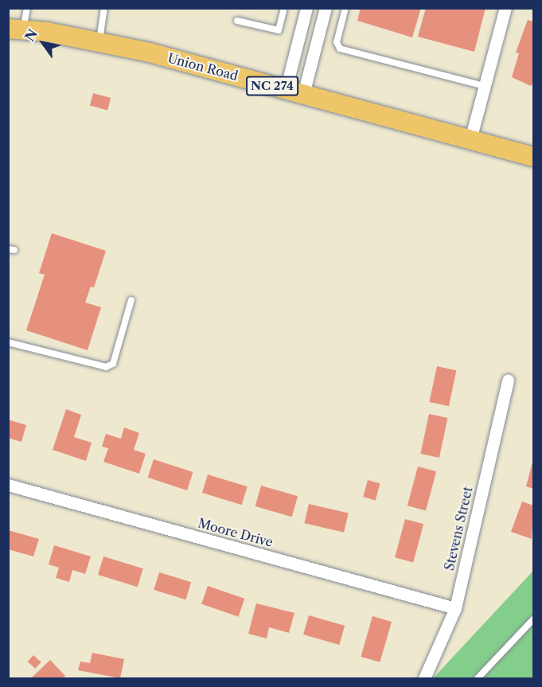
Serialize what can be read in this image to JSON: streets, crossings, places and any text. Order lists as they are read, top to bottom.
{
  "streets": {
    "main road": ["Union Road", "NC 274"],
    "street": ["Stevens Street", "Moore Drive"]
  },
  "crossings": [
    ["Stevens Street", "Moore Drive"]
  ],
  "north": "top left"
}
